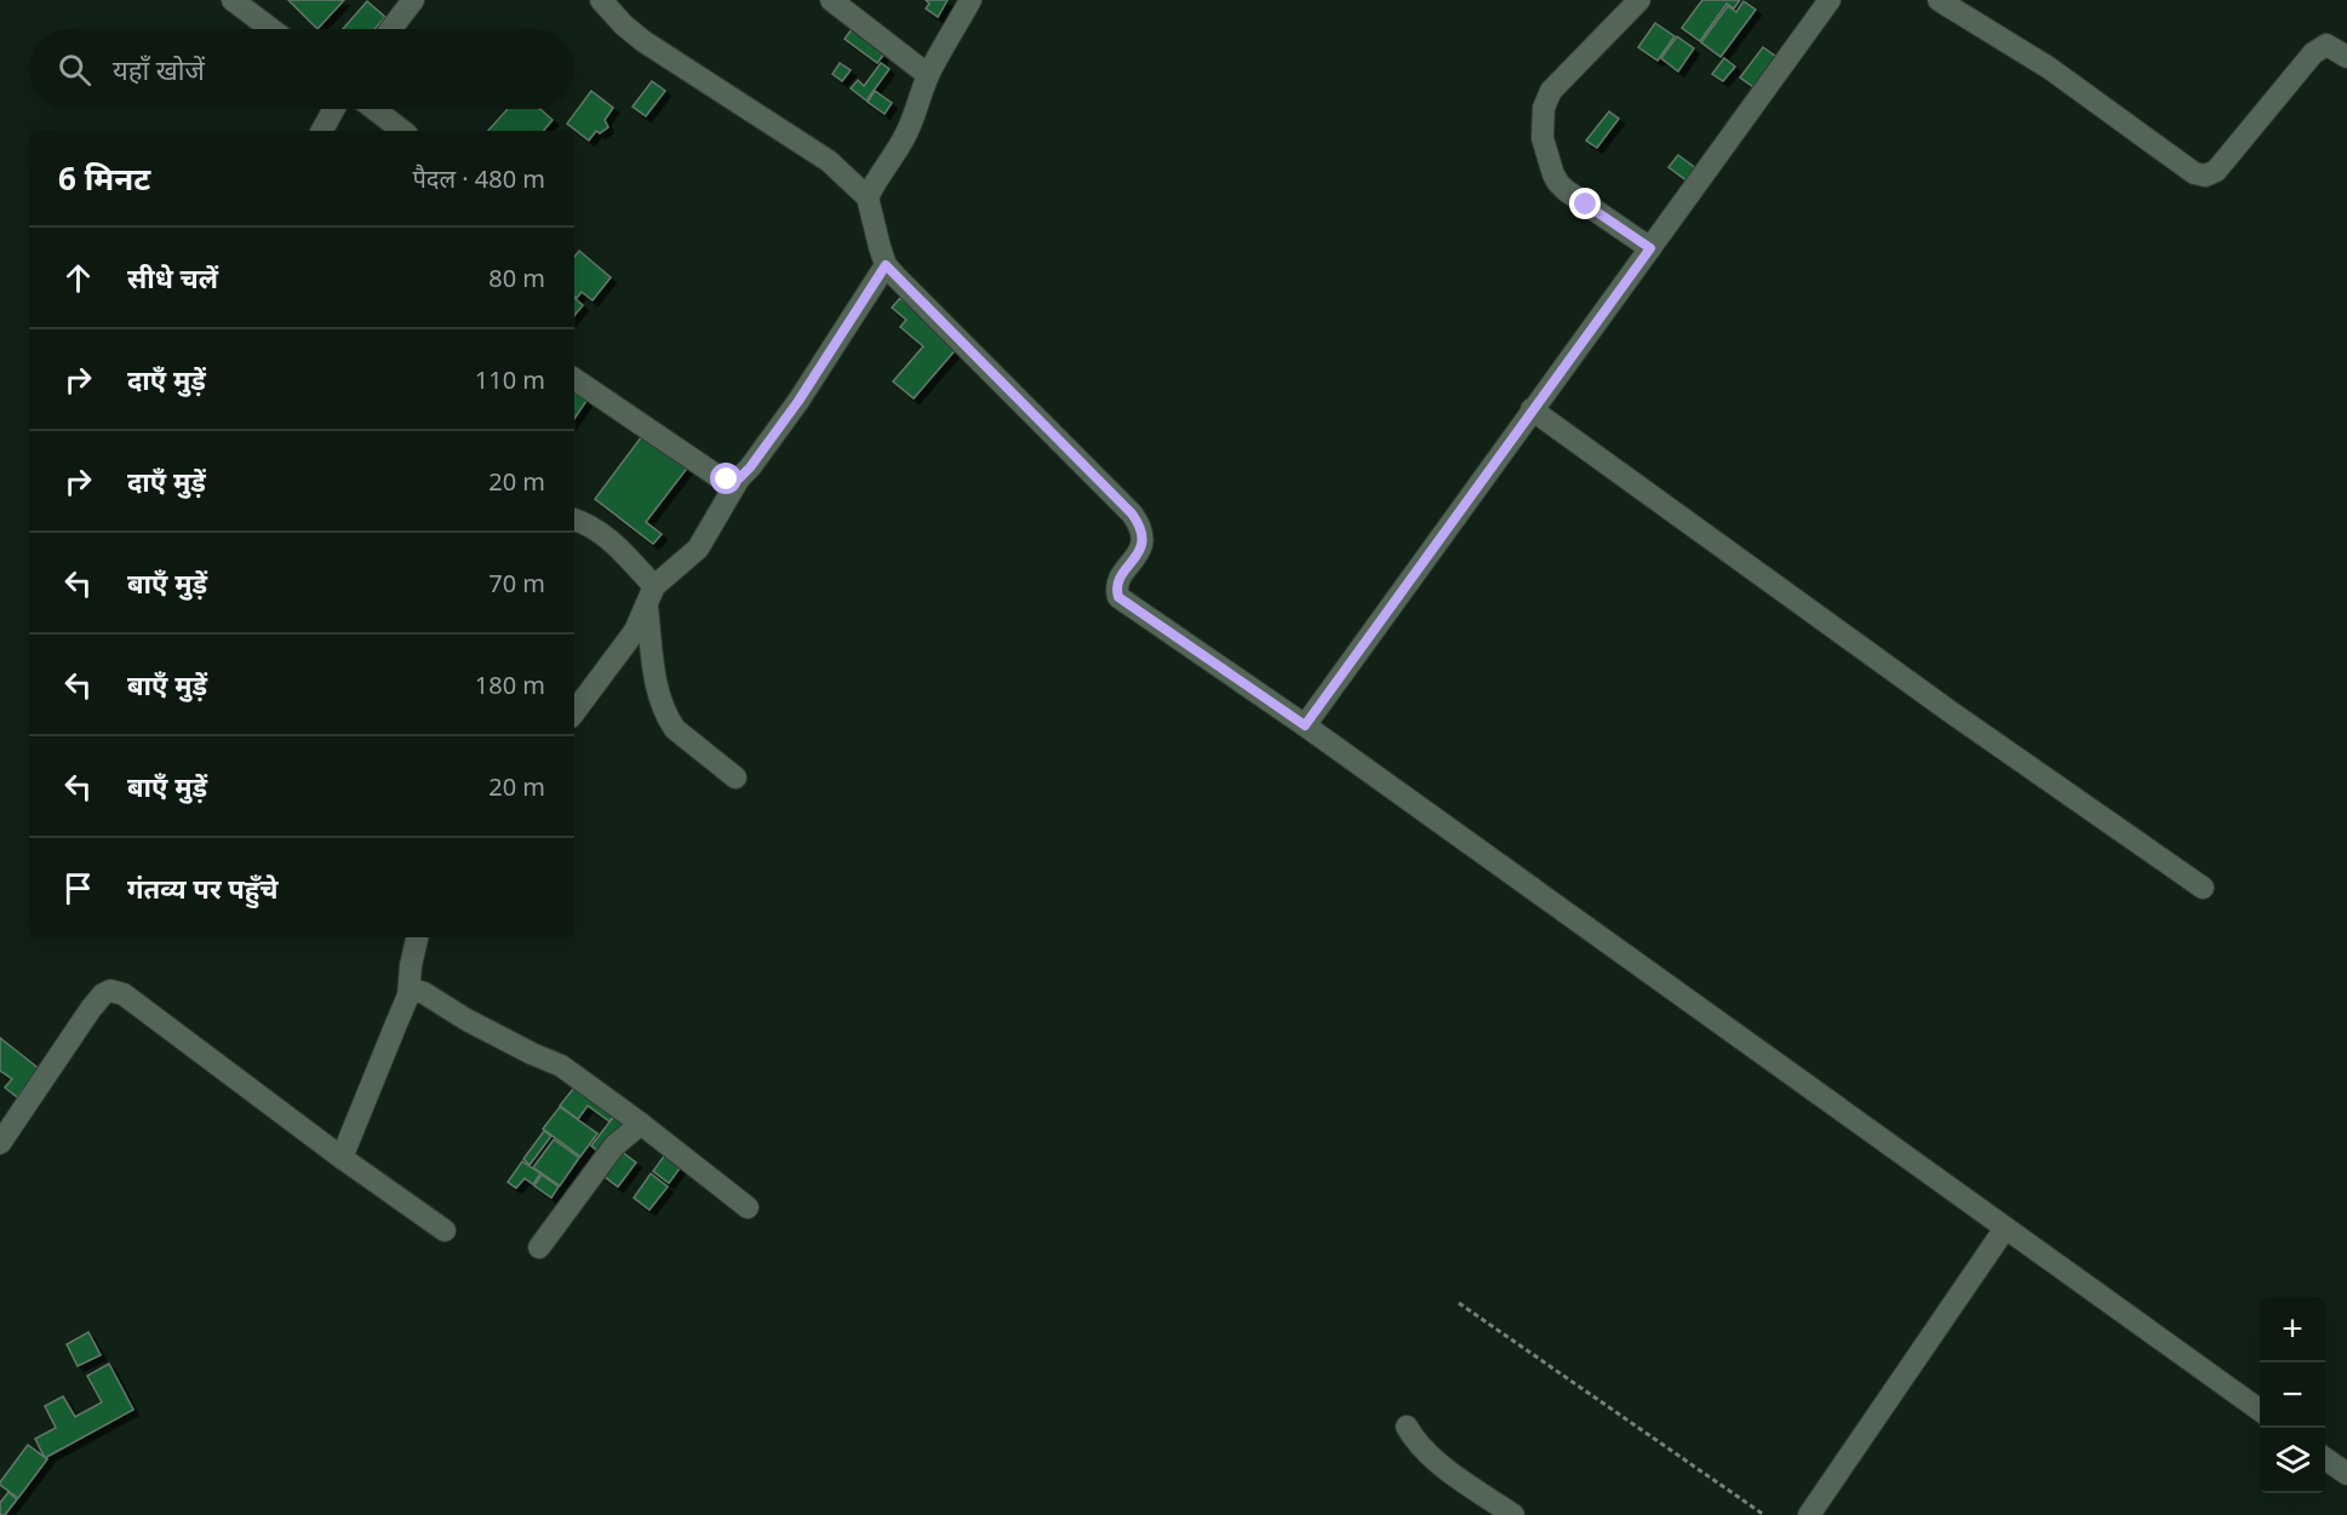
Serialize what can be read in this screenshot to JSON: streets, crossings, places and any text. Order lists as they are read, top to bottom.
{
  "page": {
    "search": "यहाँ खोजें",
    "heading": ["6 मिनट", "पैदल · 480 m"],
    "list": [
      ["सीधे चलें", "80 m"],
      ["दाएँ मुड़ें", "110 m"],
      ["दाएँ मुड़ें", "20 m"],
      ["बाएँ मुड़ें", "70 m"],
      ["बाएँ मुड़ें", "180 m"],
      ["बाएँ मुड़ें", "20 m"],
      "गंतव्य पर पहुँचे"
    ],
    "map_buttons": ["+", "−"]
  }
}
